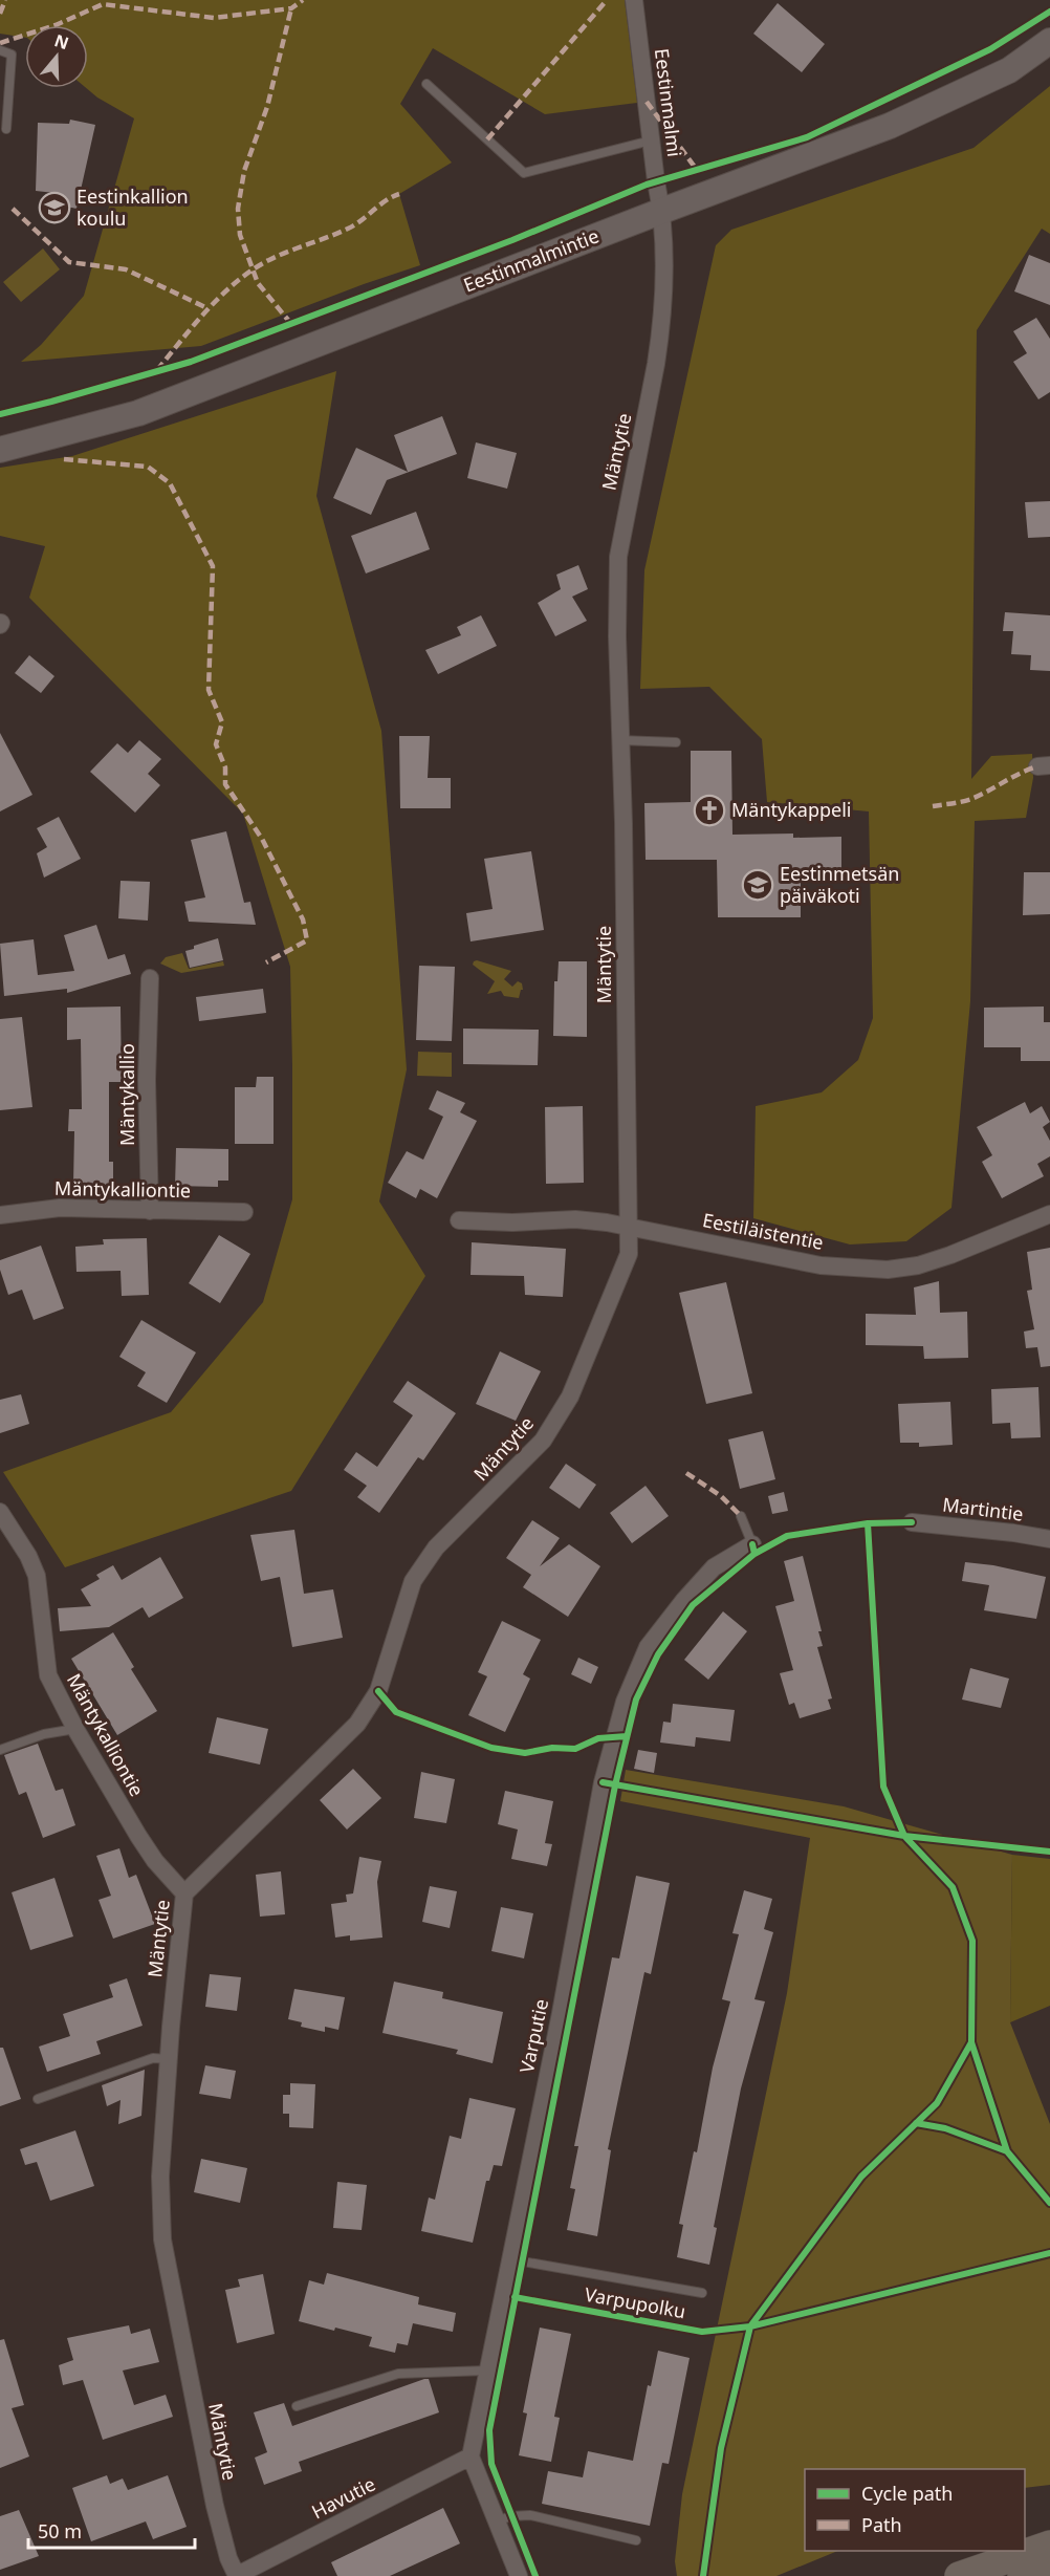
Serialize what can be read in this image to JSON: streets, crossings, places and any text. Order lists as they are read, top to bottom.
{
  "streets": {
    "street": [
      "Eestinmalmi",
      "Eestinmalmintie",
      "Mäntytie",
      "Mäntykallio",
      "Mäntykalliontie",
      "Eestiläistentie",
      "Martintie",
      "Varputie",
      "Havutie"
    ],
    "cycle path": ["Varpupolku"]
  },
  "crossings": [
    ["Eestinmalmi", "Eestinmalmintie"],
    ["Eestinmalmi", "Mäntytie"],
    ["Eestinmalmintie", "Mäntytie"],
    ["Mäntytie", "Mäntykalliontie"],
    ["Mäntytie", "Eestiläistentie"],
    ["Mäntytie", "Havutie"],
    ["Mäntykallio", "Mäntykalliontie"],
    ["Varputie", "Havutie"]
  ],
  "places": {
    "school or university": ["Eestinkallion koulu", "Eestinmetsän päiväkoti"],
    "church": ["Mäntykappeli"]
  },
  "legend": ["Cycle path", "Path"],
  "scale_bar": "50 m",
  "north": "top"
}
